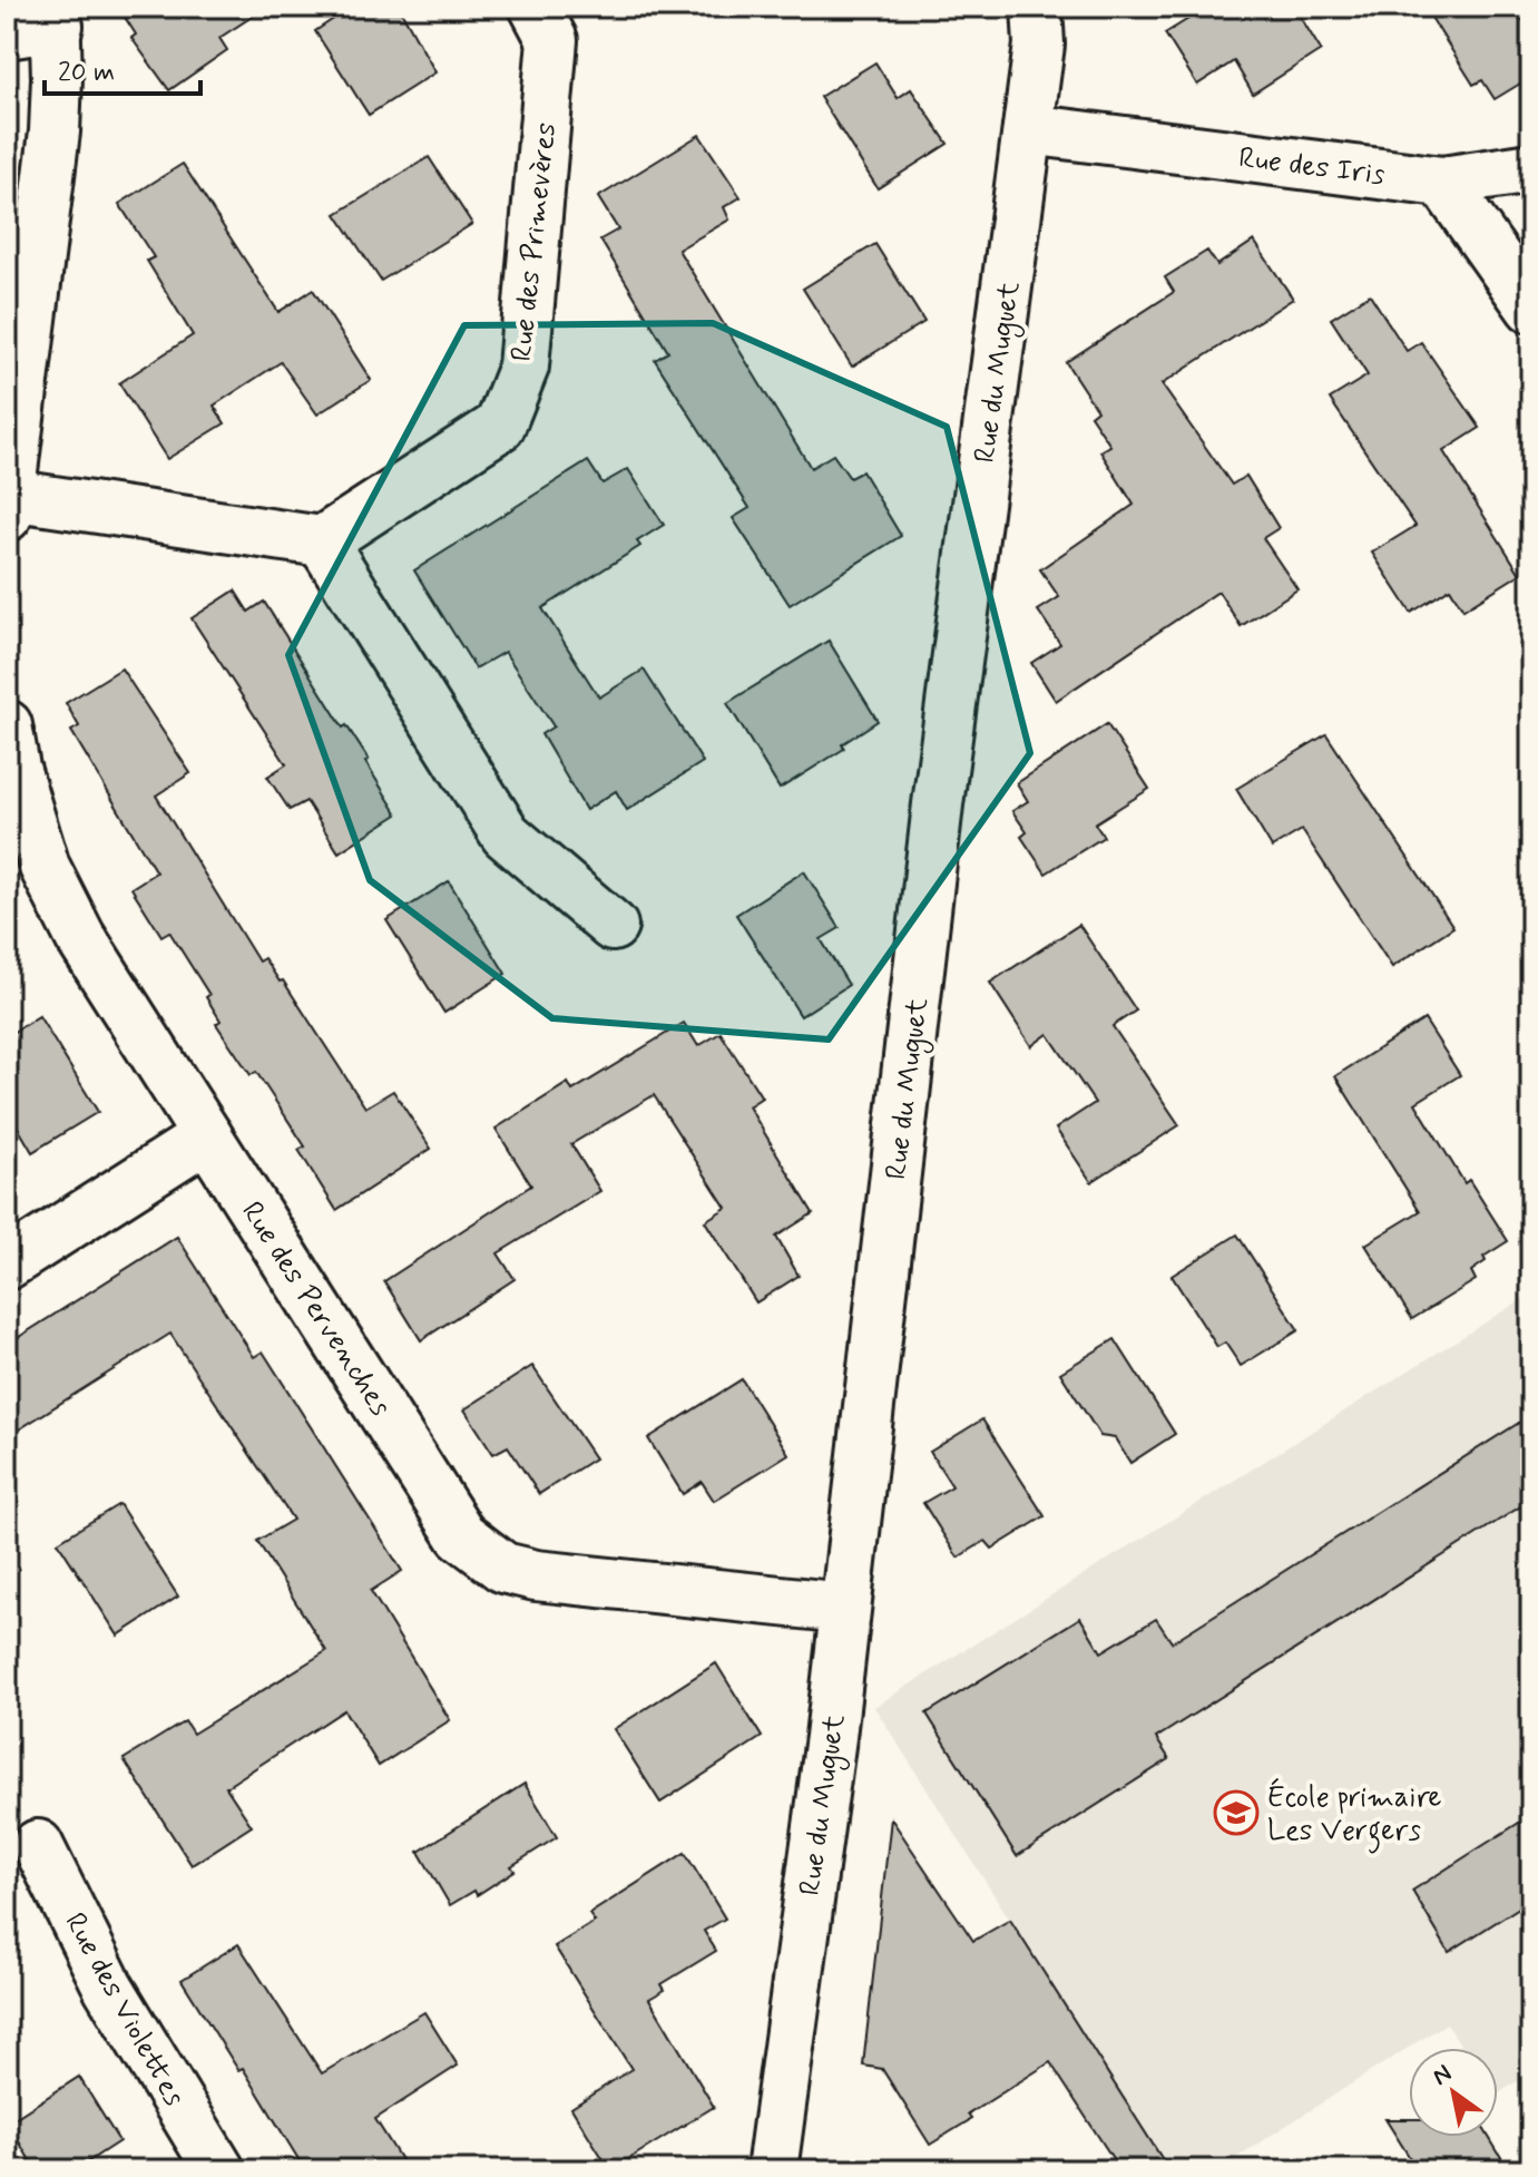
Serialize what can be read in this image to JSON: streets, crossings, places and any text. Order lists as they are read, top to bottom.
{
  "streets": {
    "street": [
      "Rue des Iris",
      "Rue des Primevères",
      "Rue du Muguet",
      "Rue des Pervenches",
      "Rue des Violettes"
    ]
  },
  "crossings": [
    ["Rue des Iris", "Rue du Muguet"],
    ["Rue du Muguet", "Rue des Pervenches"]
  ],
  "places": {
    "school or university": ["École primaire Les Vergers"]
  },
  "scale_bar": "20 m",
  "north": "top left"
}
